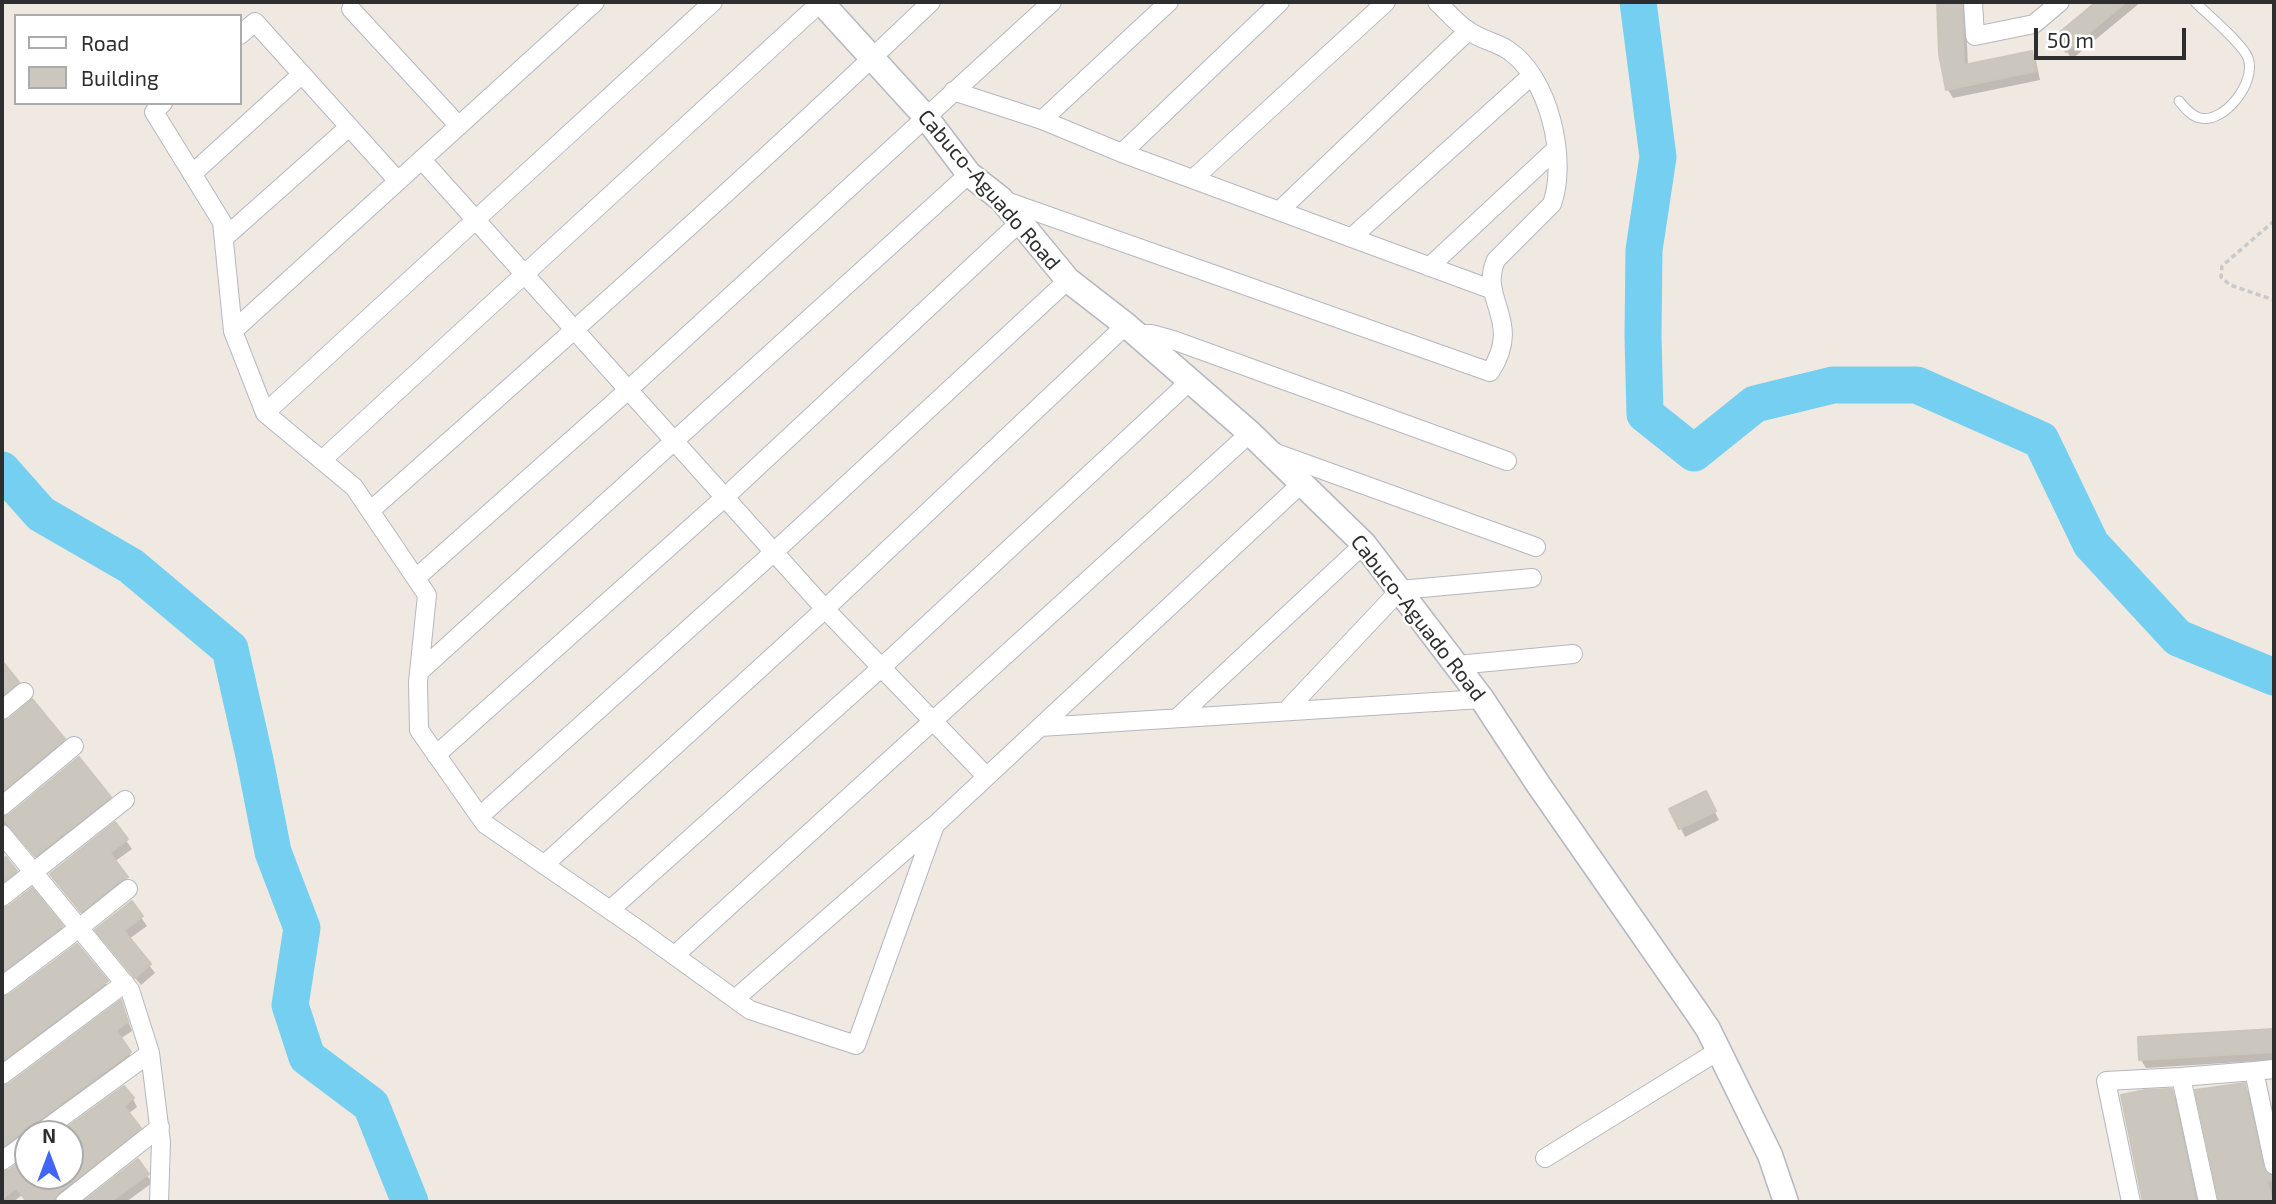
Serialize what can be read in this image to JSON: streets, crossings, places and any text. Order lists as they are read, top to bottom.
{
  "streets": {
    "street": ["Cabuco-Aguado Road"]
  },
  "legend": ["Road", "Building"],
  "scale_bar": "50 m",
  "north": "top"
}
